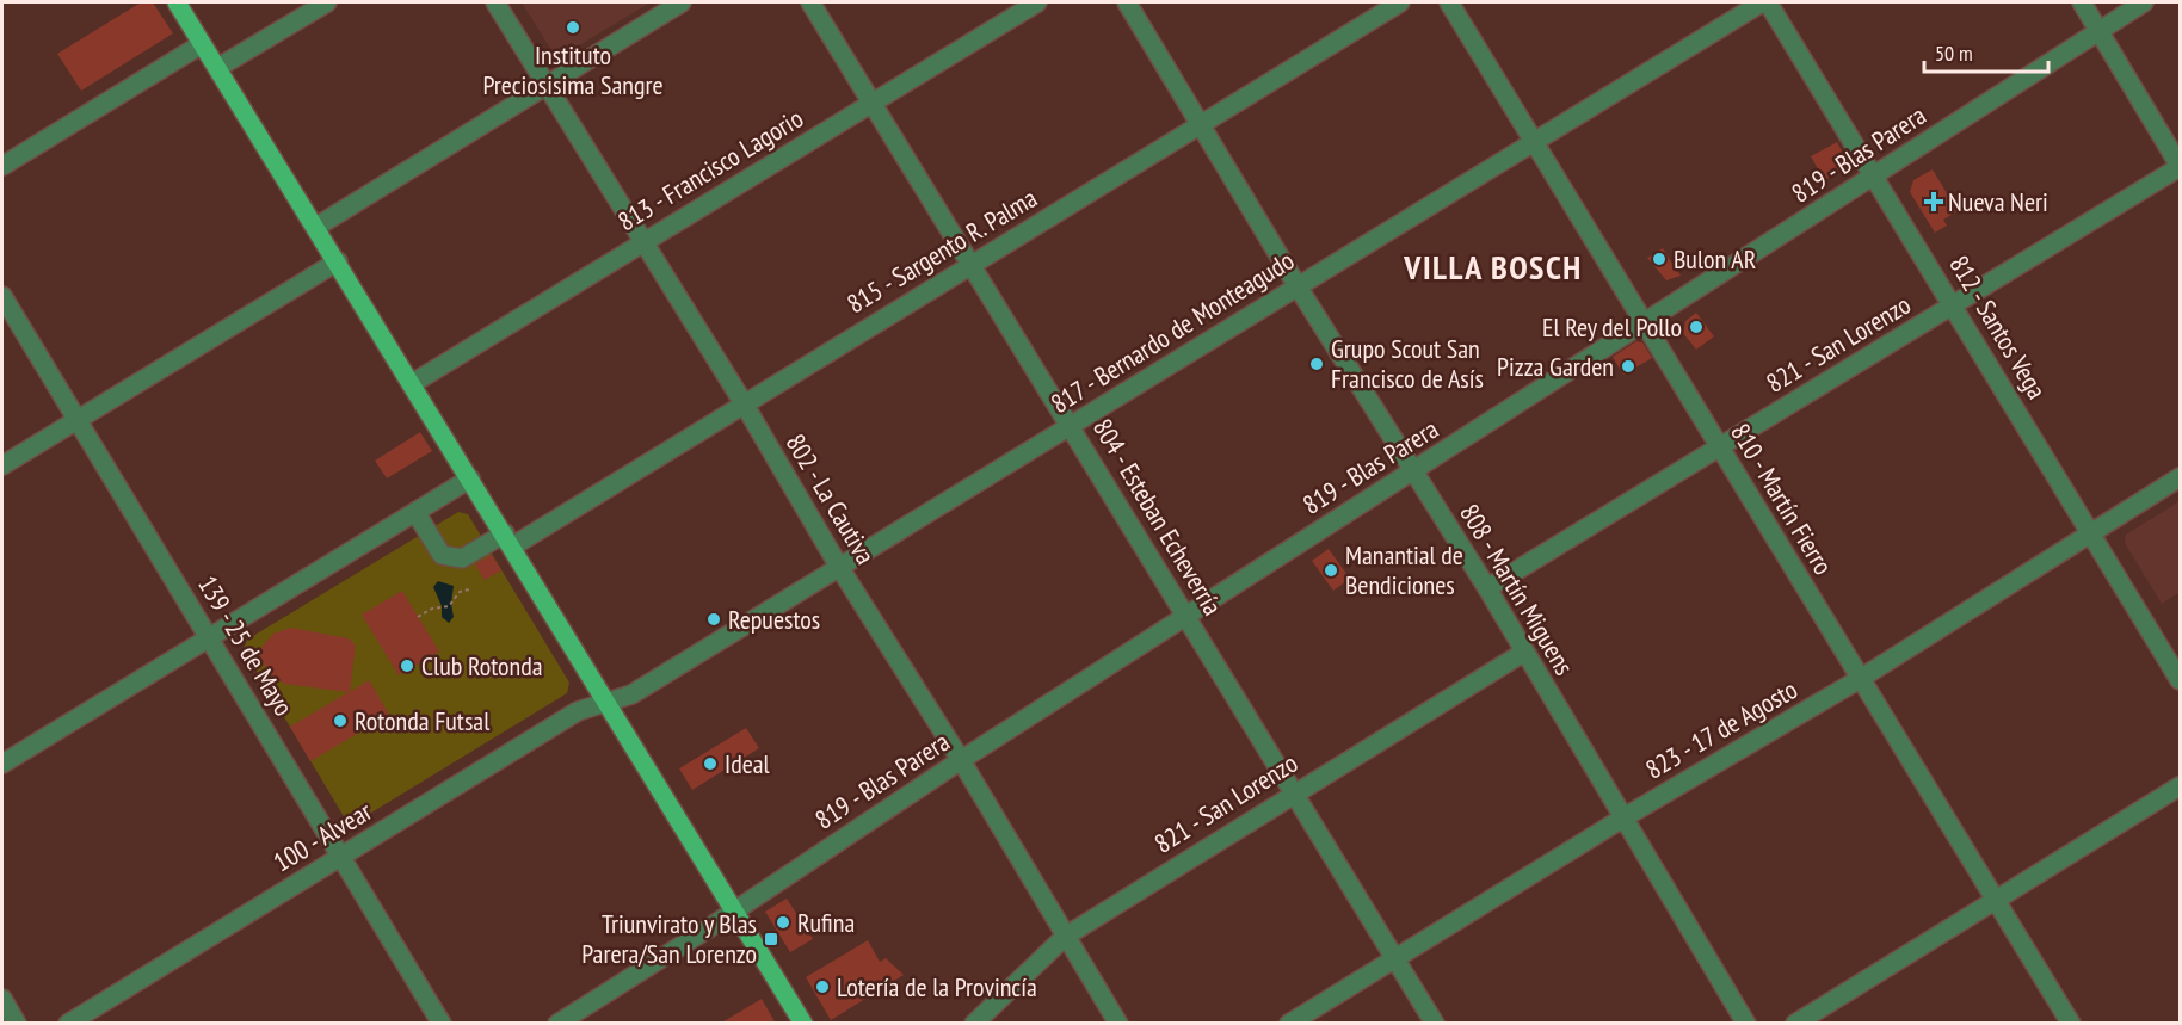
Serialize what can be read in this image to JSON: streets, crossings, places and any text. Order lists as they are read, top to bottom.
{
  "streets": {
    "street": [
      "819 - Blas Parera",
      "813 - Francisco Lagorio",
      "815 - Sargento R. Palma",
      "812 - Santos Vega",
      "817 - Bernardo de Monteagudo",
      "821 - San Lorenzo",
      "802 - La Cautiva",
      "810 - Martín Fierro",
      "804 - Esteban Echeverría",
      "808 - Martín Miguens",
      "139 - 25 de Mayo",
      "823 - 17 de Agosto",
      "100 - Alvear"
    ]
  },
  "crossings": [
    ["819 - Blas Parera", "812 - Santos Vega"],
    ["819 - Blas Parera", "802 - La Cautiva"],
    ["819 - Blas Parera", "810 - Martín Fierro"],
    ["819 - Blas Parera", "804 - Esteban Echeverría"],
    ["819 - Blas Parera", "808 - Martín Miguens"],
    ["813 - Francisco Lagorio", "802 - La Cautiva"],
    ["813 - Francisco Lagorio", "804 - Esteban Echeverría"],
    ["815 - Sargento R. Palma", "802 - La Cautiva"],
    ["815 - Sargento R. Palma", "804 - Esteban Echeverría"],
    ["815 - Sargento R. Palma", "808 - Martín Miguens"],
    ["812 - Santos Vega", "821 - San Lorenzo"],
    ["812 - Santos Vega", "823 - 17 de Agosto"],
    ["817 - Bernardo de Monteagudo", "802 - La Cautiva"],
    ["817 - Bernardo de Monteagudo", "810 - Martín Fierro"],
    ["817 - Bernardo de Monteagudo", "804 - Esteban Echeverría"],
    ["817 - Bernardo de Monteagudo", "808 - Martín Miguens"],
    ["817 - Bernardo de Monteagudo", "100 - Alvear"],
    ["821 - San Lorenzo", "802 - La Cautiva"],
    ["821 - San Lorenzo", "810 - Martín Fierro"],
    ["821 - San Lorenzo", "804 - Esteban Echeverría"],
    ["821 - San Lorenzo", "808 - Martín Miguens"],
    ["810 - Martín Fierro", "823 - 17 de Agosto"],
    ["804 - Esteban Echeverría", "823 - 17 de Agosto"],
    ["808 - Martín Miguens", "823 - 17 de Agosto"],
    ["139 - 25 de Mayo", "100 - Alvear"]
  ],
  "districts": ["VILLA BOSCH"],
  "places": {
    "other": [
      "Instituto Preciosisima Sangre",
      "Bulon AR",
      "El Rey del Pollo",
      "Grupo Scout San Francisco de Asís",
      "Pizza Garden",
      "Manantial de Bendiciones",
      "Repuestos",
      "Club Rotonda",
      "Rotonda Futsal",
      "Ideal",
      "Rufina",
      "Lotería de la Provincía"
    ],
    "health": ["Nueva Neri"],
    "transit": ["Triunvirato y Blas Parera/San Lorenzo"]
  },
  "scale_bar": "50 m"
}
